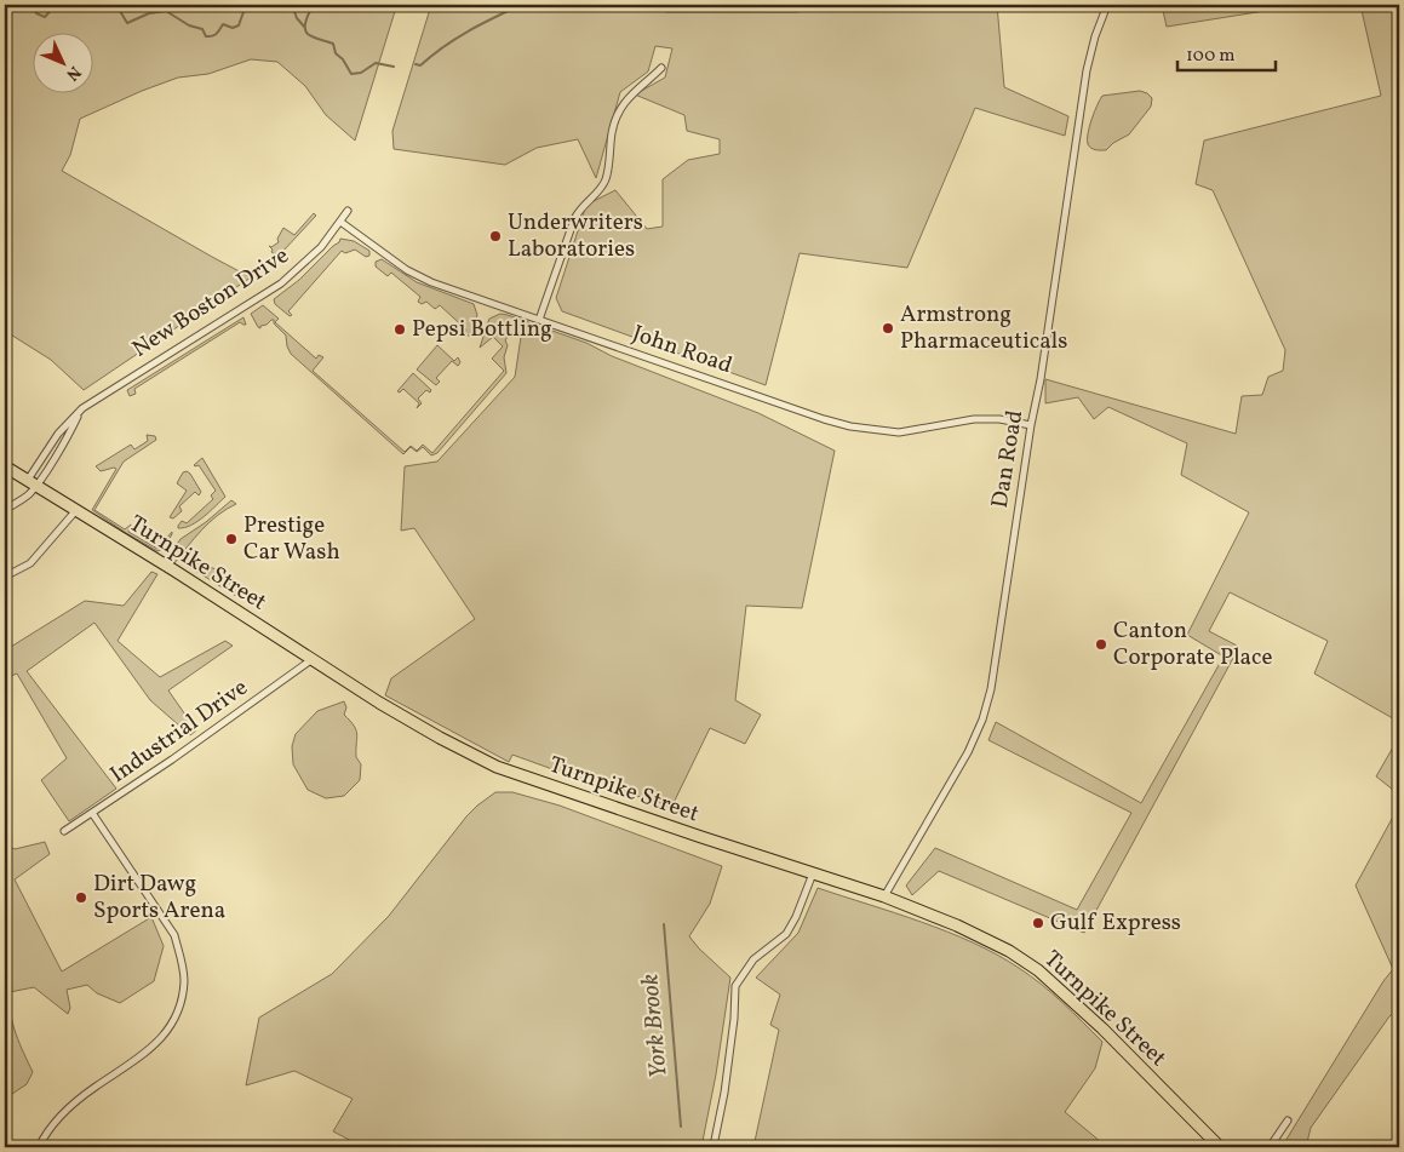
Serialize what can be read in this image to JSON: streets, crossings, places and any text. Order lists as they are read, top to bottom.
{
  "streets": {
    "main road": ["Turnpike Street"],
    "street": [
      "New Boston Drive",
      "John Road",
      "Dan Road",
      "Industrial Drive"
    ]
  },
  "crossings": [
    ["New Boston Drive", "John Road"],
    ["New Boston Drive", "Turnpike Street"],
    ["John Road", "Dan Road"],
    ["Dan Road", "Turnpike Street"],
    ["Turnpike Street", "Industrial Drive"]
  ],
  "water": ["York Brook"],
  "places": [
    "Underwriters Laboratories",
    "Armstrong Pharmaceuticals",
    "Pepsi Bottling",
    "Prestige Car Wash",
    "Canton Corporate Place",
    "Dirt Dawg Sports Arena",
    "Gulf Express"
  ],
  "scale_bar": "100 m",
  "north": "bottom right"
}
